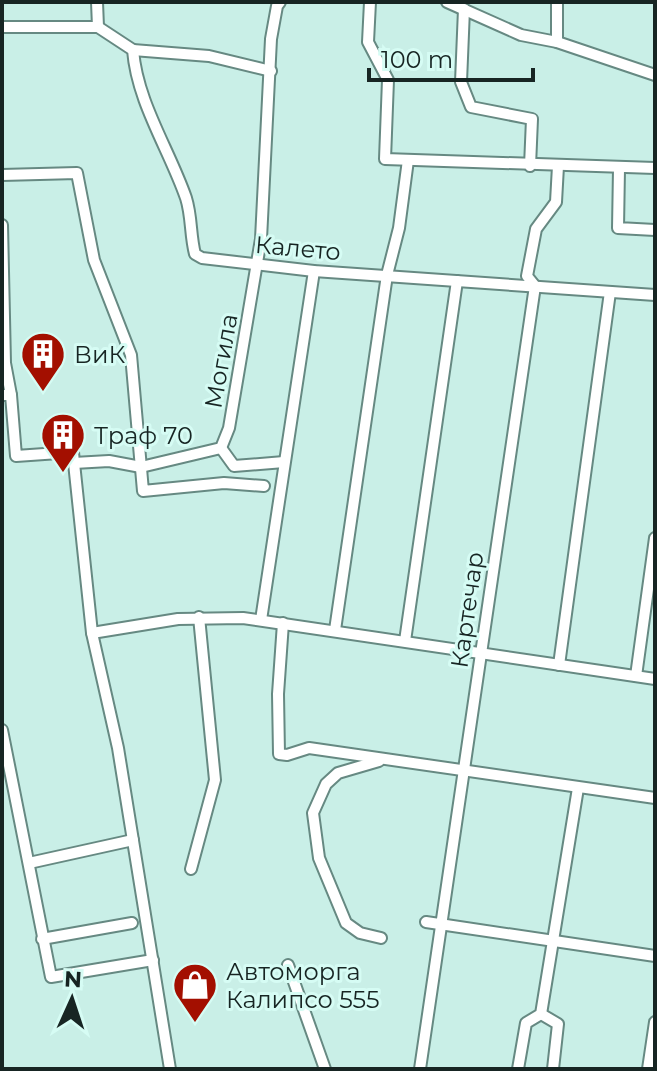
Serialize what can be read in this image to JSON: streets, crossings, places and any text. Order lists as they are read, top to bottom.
{
  "streets": {
    "street": ["Калето", "Могила", "Картечар"]
  },
  "crossings": [
    ["Калето", "Могила"],
    ["Калето", "Картечар"]
  ],
  "places": {
    "building": ["ВиК", "Траф 70"],
    "shop": ["Автоморга Калипсо 555"]
  },
  "scale_bar": "100 m",
  "north": "top"
}
